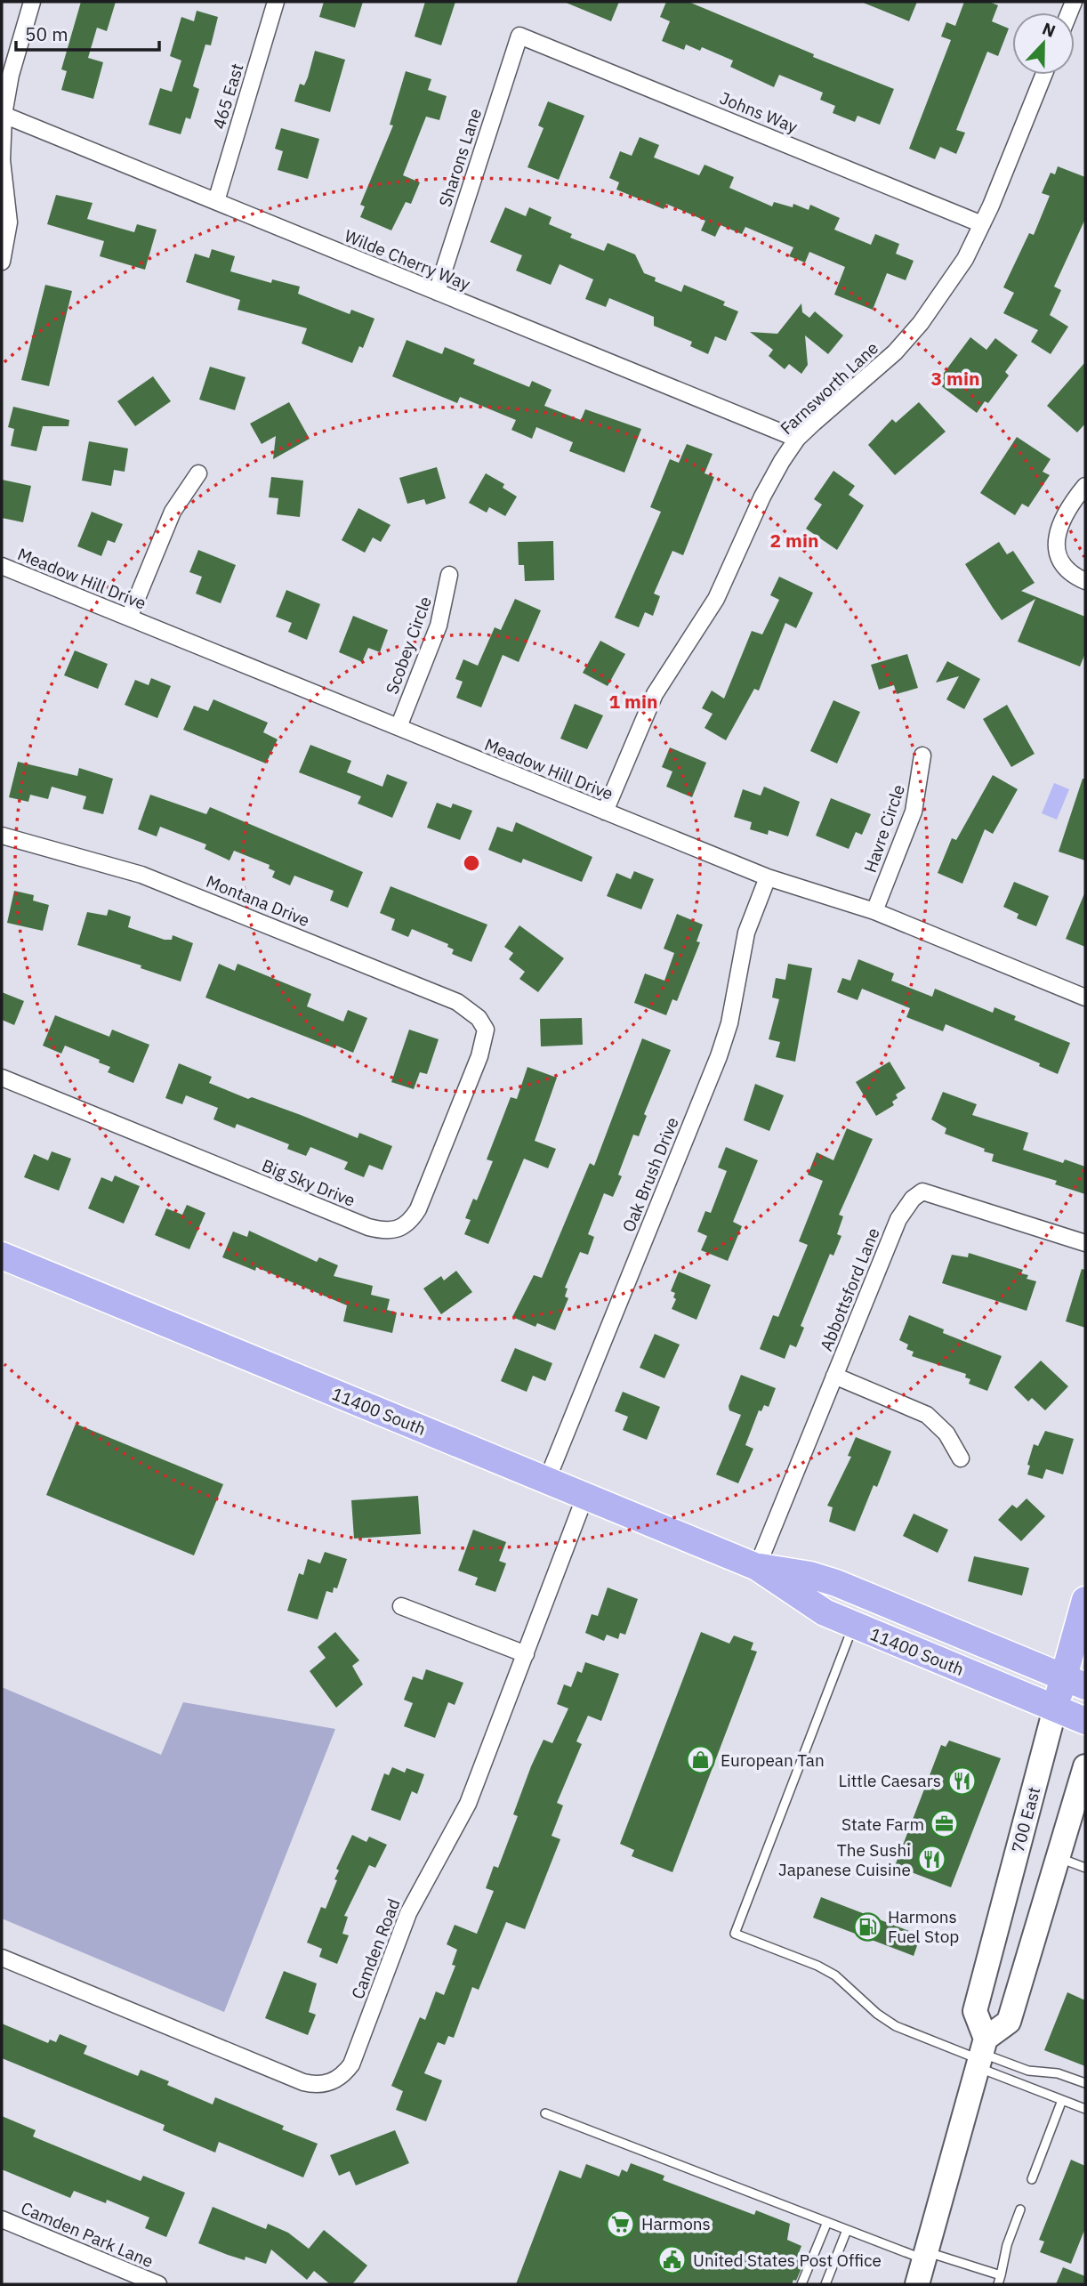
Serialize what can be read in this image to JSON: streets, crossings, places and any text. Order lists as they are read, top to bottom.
{
  "streets": {
    "main road": ["11400 South", "700 East"],
    "street": [
      "465 East",
      "Johns Way",
      "Sharons Lane",
      "Wilde Cherry Way",
      "Farnsworth Lane",
      "Meadow Hill Drive",
      "Scobey Circle",
      "Havre Circle",
      "Montana Drive",
      "Oak Brush Drive",
      "Big Sky Drive",
      "Abbottsford Lane",
      "Camden Road",
      "Camden Park Lane"
    ]
  },
  "crossings": [
    ["465 East", "Wilde Cherry Way"],
    ["Johns Way", "Sharons Lane"],
    ["Johns Way", "Farnsworth Lane"],
    ["Sharons Lane", "Wilde Cherry Way"],
    ["Wilde Cherry Way", "Farnsworth Lane"],
    ["Farnsworth Lane", "Meadow Hill Drive"],
    ["Meadow Hill Drive", "Scobey Circle"],
    ["Meadow Hill Drive", "Havre Circle"],
    ["Meadow Hill Drive", "Oak Brush Drive"],
    ["Montana Drive", "Big Sky Drive"],
    ["Oak Brush Drive", "11400 South"],
    ["Abbottsford Lane", "11400 South"],
    ["11400 South", "700 East"],
    ["11400 South", "Camden Road"]
  ],
  "places": {
    "shop": ["European Tan"],
    "restaurant": ["Little Caesars", "The Sushi Japanese Cuisine"],
    "office": ["State Farm"],
    "fuel station": ["Harmons Fuel Stop"],
    "supermarket": ["Harmons"],
    "public building": ["United States Post Office"]
  },
  "scale_bar": "50 m",
  "north": "top",
  "rings": ["3 min", "2 min", "1 min"]
}
